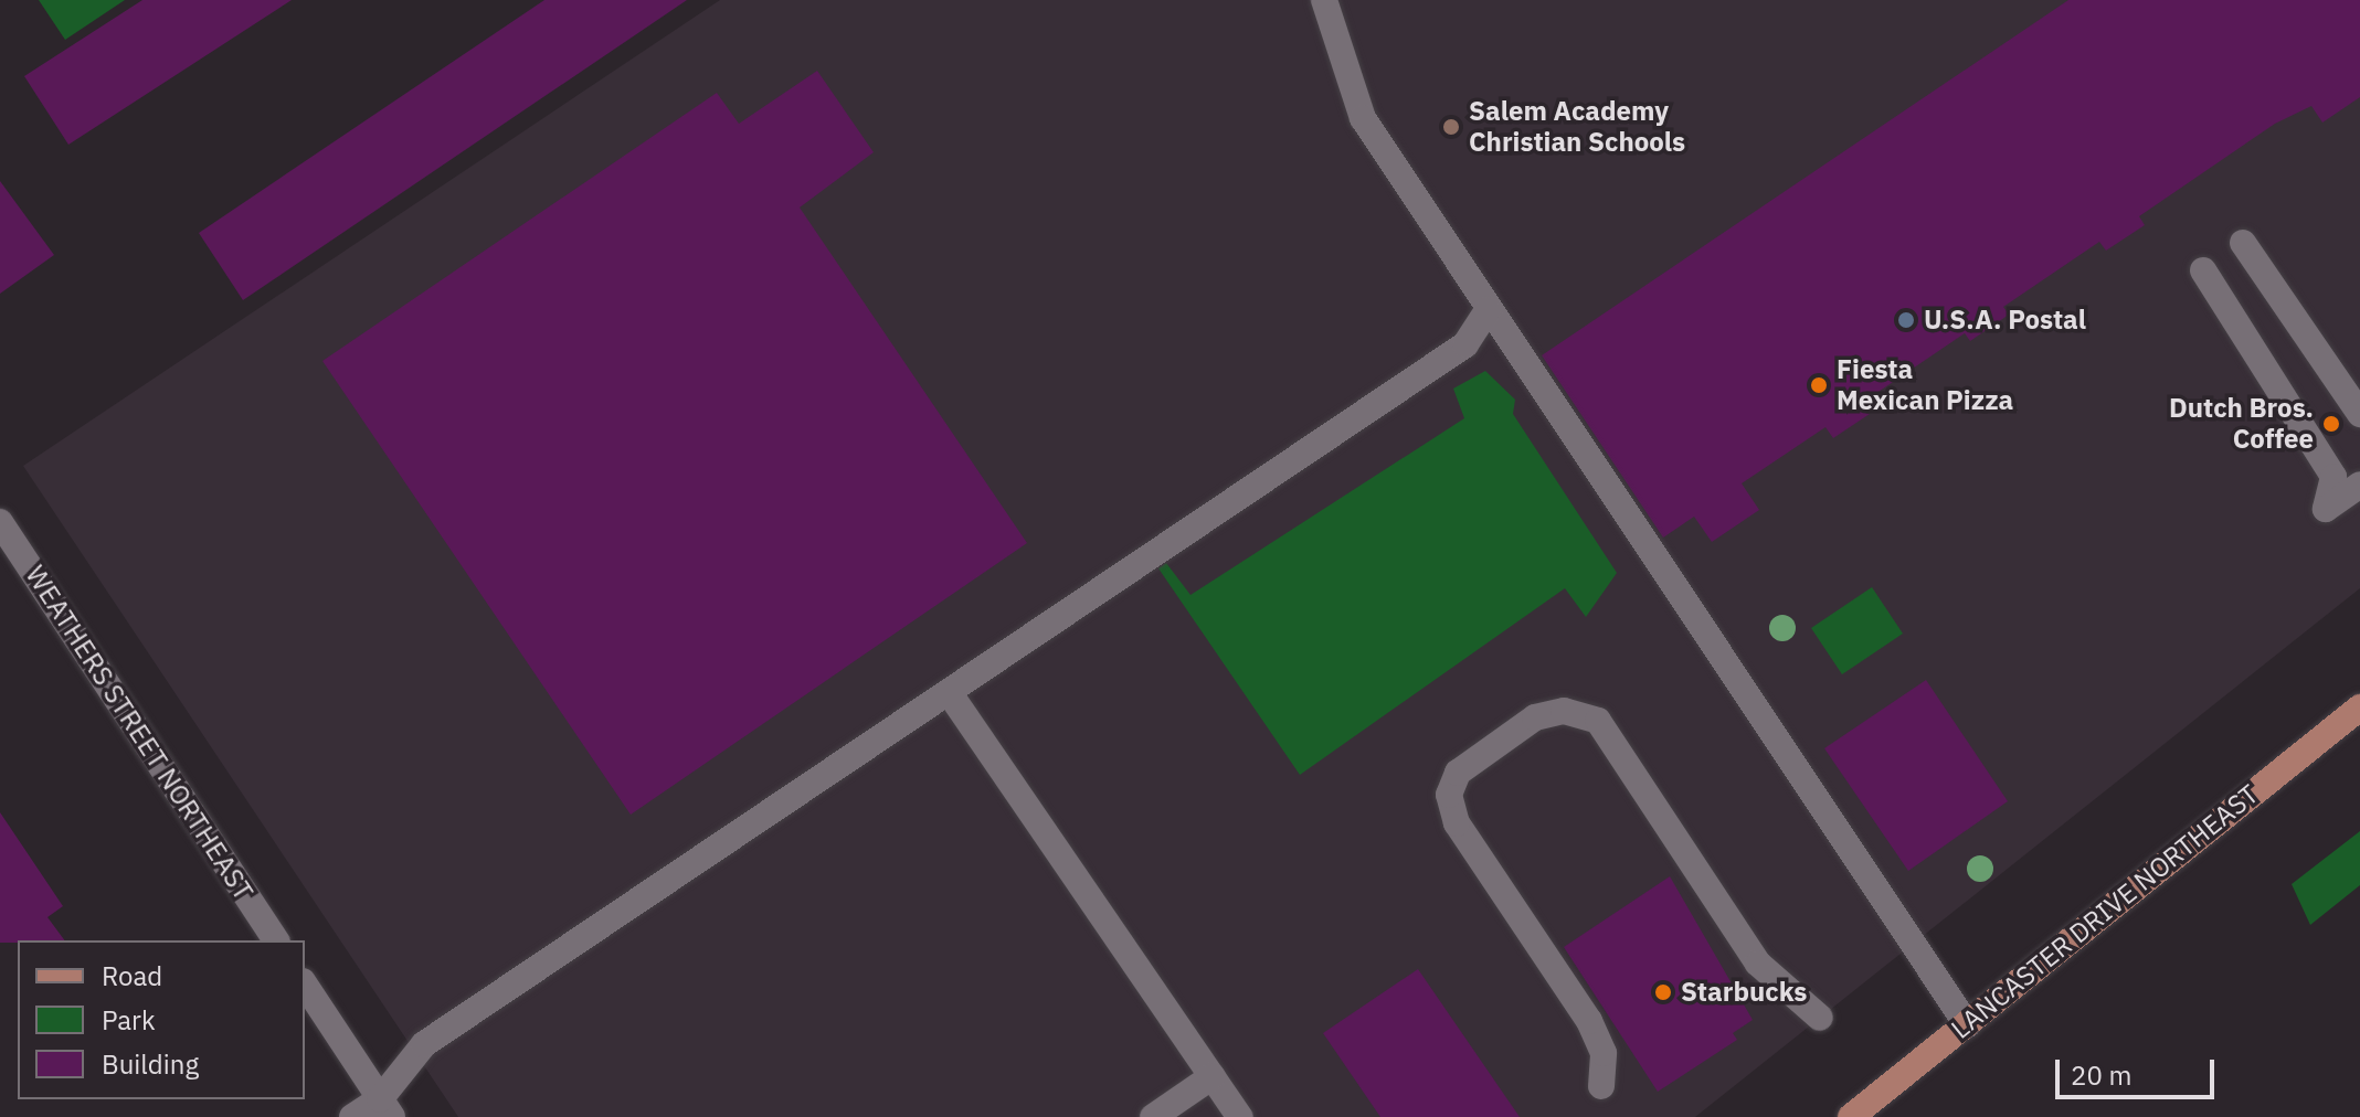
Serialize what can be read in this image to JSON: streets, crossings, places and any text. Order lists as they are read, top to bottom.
{
  "streets": {
    "main road": ["LANCASTER DRIVE NORTHEAST"],
    "street": ["WEATHERS STREET NORTHEAST"]
  },
  "places": [
    "Salem Academy Christian Schools",
    "U.S.A. Postal",
    "Fiesta Mexican Pizza",
    "Dutch Bros. Coffee",
    "Starbucks"
  ],
  "legend": ["Road", "Park", "Building"],
  "scale_bar": "20 m"
}
